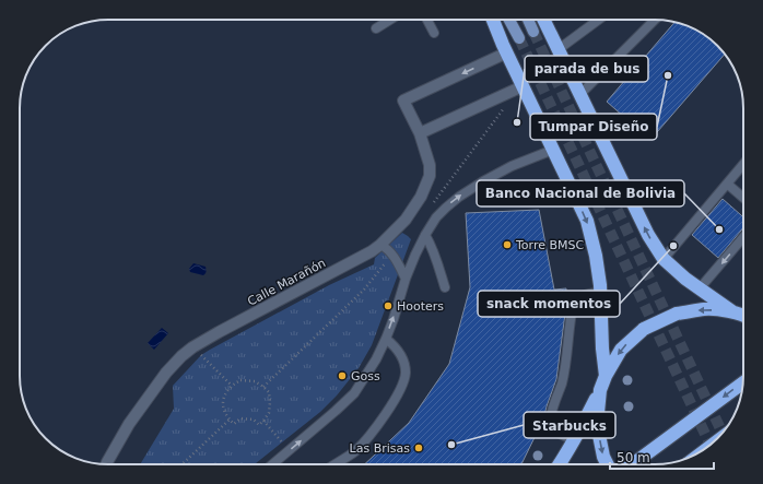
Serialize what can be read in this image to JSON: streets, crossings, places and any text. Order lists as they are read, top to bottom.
{
  "streets": {
    "street": ["Calle Marañón"]
  },
  "places": [
    "Tumpar Diseño",
    "parada de bus",
    "Banco Nacional de Bolivia",
    "Torre BMSC",
    "snack momentos",
    "Hooters",
    "Goss",
    "Starbucks",
    "Las Brisas"
  ],
  "scale_bar": "50 m"
}
